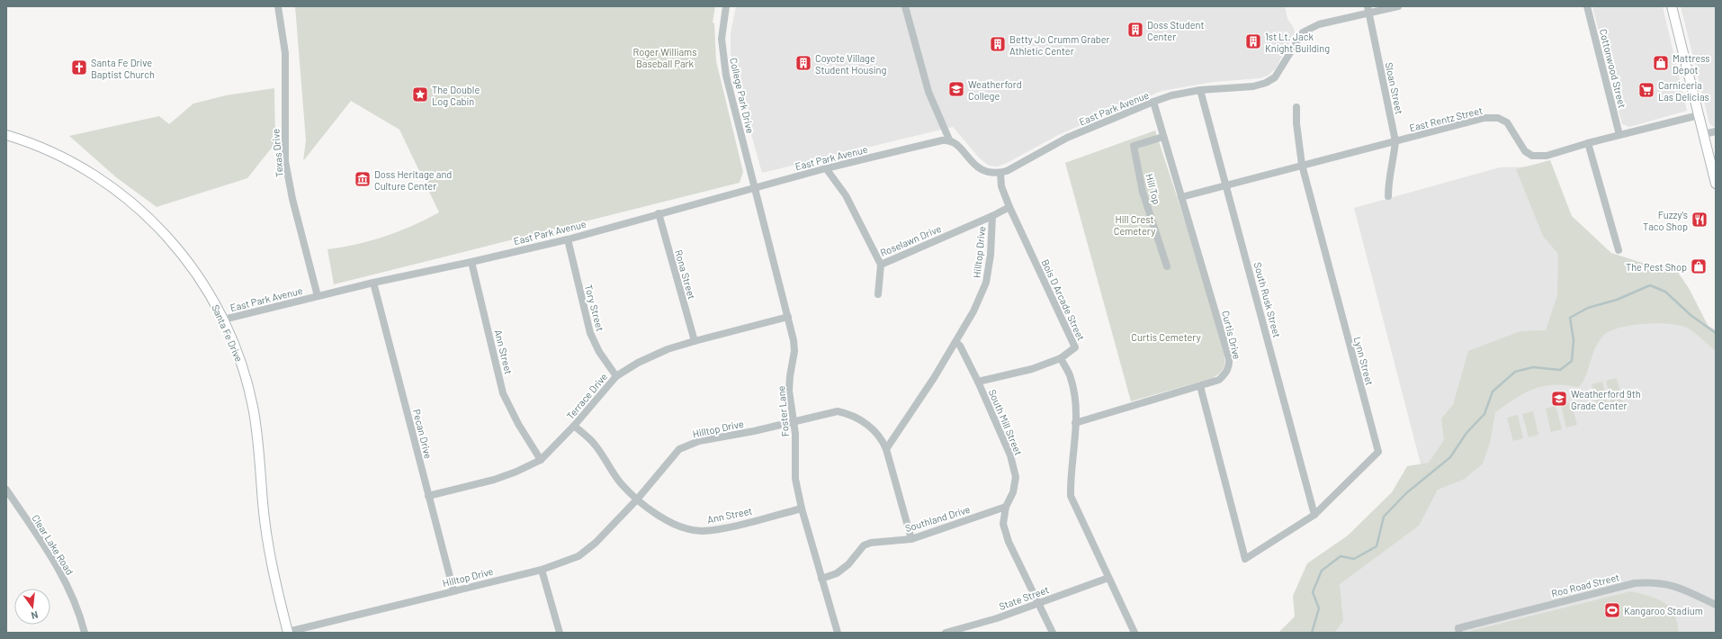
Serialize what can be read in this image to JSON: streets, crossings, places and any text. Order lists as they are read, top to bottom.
{
  "streets": {
    "main road": ["Santa Fe Drive"],
    "street": [
      "Cottonwood Street",
      "Sloan Street",
      "College Park Drive",
      "East Park Avenue",
      "East Rentz Street",
      "Texas Drive",
      "Hill Top",
      "Roselawn Drive",
      "Hilltop Drive",
      "Rona Street",
      "Bois D Arcade Street",
      "South Rusk Street",
      "Tory Street",
      "Curtis Drive",
      "Ann Street",
      "Lynn Street",
      "Terrace Drive",
      "Foster Lane",
      "South Mill Street",
      "Pecan Drive",
      "Southland Drive",
      "Clear Lake Road",
      "Roo Road Street",
      "State Street"
    ]
  },
  "crossings": [
    ["Cottonwood Street", "East Rentz Street"],
    ["Sloan Street", "East Park Avenue"],
    ["Sloan Street", "East Rentz Street"],
    ["College Park Drive", "East Park Avenue"],
    ["College Park Drive", "Foster Lane"],
    ["East Park Avenue", "Texas Drive"],
    ["East Park Avenue", "Roselawn Drive"],
    ["East Park Avenue", "Rona Street"],
    ["East Park Avenue", "Bois D Arcade Street"],
    ["East Park Avenue", "South Rusk Street"],
    ["East Park Avenue", "Tory Street"],
    ["East Park Avenue", "Santa Fe Drive"],
    ["East Park Avenue", "Curtis Drive"],
    ["East Park Avenue", "Ann Street"],
    ["East Park Avenue", "Foster Lane"],
    ["East Park Avenue", "Pecan Drive"],
    ["East Rentz Street", "South Rusk Street"],
    ["East Rentz Street", "Curtis Drive"],
    ["East Rentz Street", "Lynn Street"],
    ["Hill Top", "Curtis Drive"],
    ["Roselawn Drive", "Hilltop Drive"],
    ["Roselawn Drive", "Bois D Arcade Street"],
    ["Hilltop Drive", "Santa Fe Drive"],
    ["Hilltop Drive", "Ann Street"],
    ["Hilltop Drive", "Foster Lane"],
    ["Hilltop Drive", "South Mill Street"],
    ["Hilltop Drive", "Pecan Drive"],
    ["Rona Street", "Terrace Drive"],
    ["South Rusk Street", "Lynn Street"],
    ["Tory Street", "Terrace Drive"],
    ["Curtis Drive", "Lynn Street"],
    ["Ann Street", "Terrace Drive"],
    ["Ann Street", "Foster Lane"],
    ["Terrace Drive", "Foster Lane"],
    ["Terrace Drive", "Pecan Drive"],
    ["Foster Lane", "Southland Drive"],
    ["South Mill Street", "Southland Drive"],
    ["South Mill Street", "State Street"]
  ],
  "parks": ["Roger Williams Baseball Park", "Hill Crest Cemetery", "Curtis Cemetery"],
  "places": {
    "building": [
      "Doss Student Center",
      "1st Lt. Jack Knight Building",
      "Betty Jo Crumm Graber Athletic Center",
      "Coyote Village Student Housing"
    ],
    "shop": ["Mattress Depot", "The Pest Shop"],
    "church": ["Santa Fe Drive Baptist Church"],
    "school or university": ["Weatherford College", "Weatherford 9th Grade Center"],
    "supermarket": ["Carniceria Las Delicias"],
    "place": ["The Double Log Cabin"],
    "museum": ["Doss Heritage and Culture Center"],
    "restaurant": ["Fuzzy's Taco Shop"],
    "sports": ["Kangaroo Stadium"]
  },
  "north": "bottom"
}
